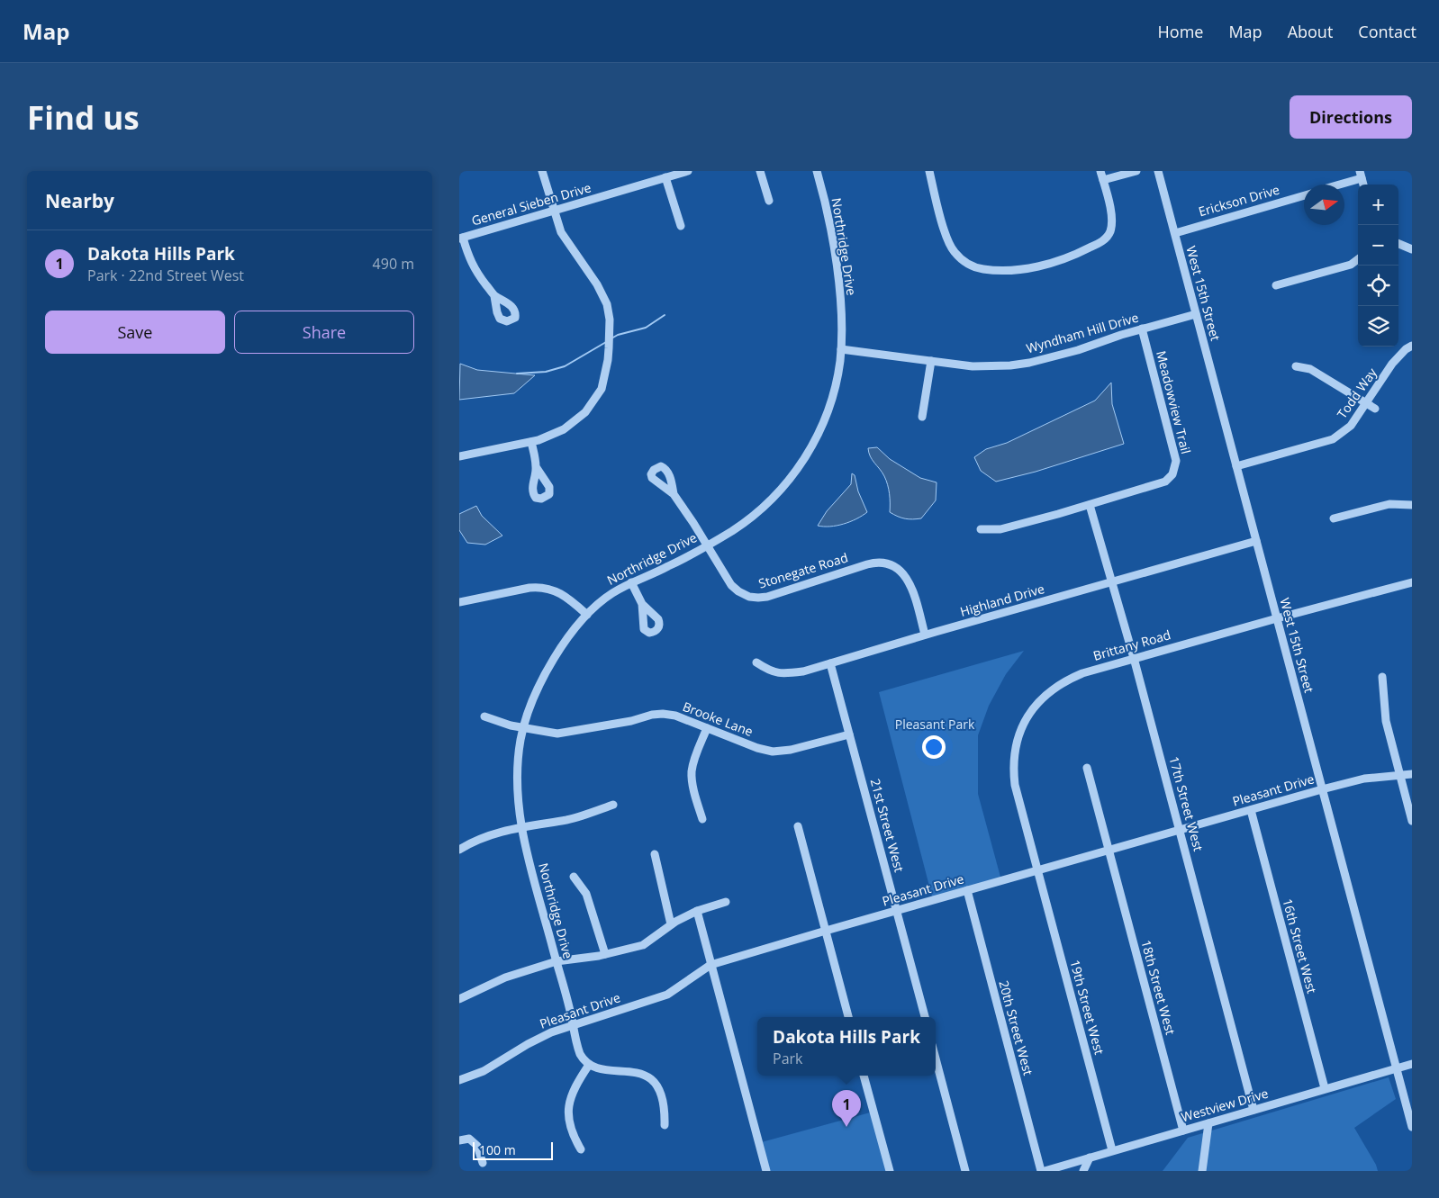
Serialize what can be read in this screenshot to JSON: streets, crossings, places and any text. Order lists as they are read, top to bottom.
{
  "streets": {
    "street": [
      "Erickson Drive",
      "General Sieben Drive",
      "Northridge Drive",
      "West 15th Street",
      "Wyndham Hill Drive",
      "Todd Way",
      "Meadowview Trail",
      "Stonegate Road",
      "Highland Drive",
      "Brittany Road",
      "Brooke Lane",
      "Pleasant Drive",
      "17th Street West",
      "21st Street West",
      "16th Street West",
      "18th Street West",
      "19th Street West",
      "20th Street West",
      "Westview Drive"
    ]
  },
  "crossings": [
    ["Erickson Drive", "West 15th Street"],
    ["Northridge Drive", "Wyndham Hill Drive"],
    ["Northridge Drive", "Stonegate Road"],
    ["Northridge Drive", "Brooke Lane"],
    ["Northridge Drive", "Pleasant Drive"],
    ["West 15th Street", "Wyndham Hill Drive"],
    ["West 15th Street", "Todd Way"],
    ["West 15th Street", "Highland Drive"],
    ["West 15th Street", "Brittany Road"],
    ["West 15th Street", "Pleasant Drive"],
    ["West 15th Street", "Westview Drive"],
    ["Wyndham Hill Drive", "Meadowview Trail"],
    ["Meadowview Trail", "17th Street West"],
    ["Stonegate Road", "Highland Drive"],
    ["Highland Drive", "17th Street West"],
    ["Highland Drive", "21st Street West"],
    ["Brittany Road", "Pleasant Drive"],
    ["Brittany Road", "17th Street West"],
    ["Brittany Road", "19th Street West"],
    ["Brooke Lane", "21st Street West"],
    ["Pleasant Drive", "17th Street West"],
    ["Pleasant Drive", "21st Street West"],
    ["Pleasant Drive", "16th Street West"],
    ["Pleasant Drive", "18th Street West"],
    ["Pleasant Drive", "19th Street West"],
    ["Pleasant Drive", "20th Street West"],
    ["17th Street West", "Westview Drive"],
    ["16th Street West", "Westview Drive"],
    ["18th Street West", "Westview Drive"],
    ["19th Street West", "Westview Drive"],
    ["20th Street West", "Westview Drive"]
  ],
  "parks": ["Pleasant Park"],
  "scale_bar": "100 m",
  "north": "right",
  "page": {
    "header": "Map",
    "nav": [
      "Home",
      "Map",
      "About",
      "Contact"
    ],
    "buttons": [
      "Directions",
      ["Save", "Share"]
    ],
    "title": "Find us",
    "heading": "Nearby",
    "map_buttons": ["+", "−"],
    "list": [
      {
        "mark": "1",
        "name": "Dakota Hills Park",
        "note": "Park · 22nd Street West",
        "value": "490 m"
      }
    ],
    "popup": ["Dakota Hills Park", "Park"],
    "pins": "1",
    "scale": "100 m"
  }
}
